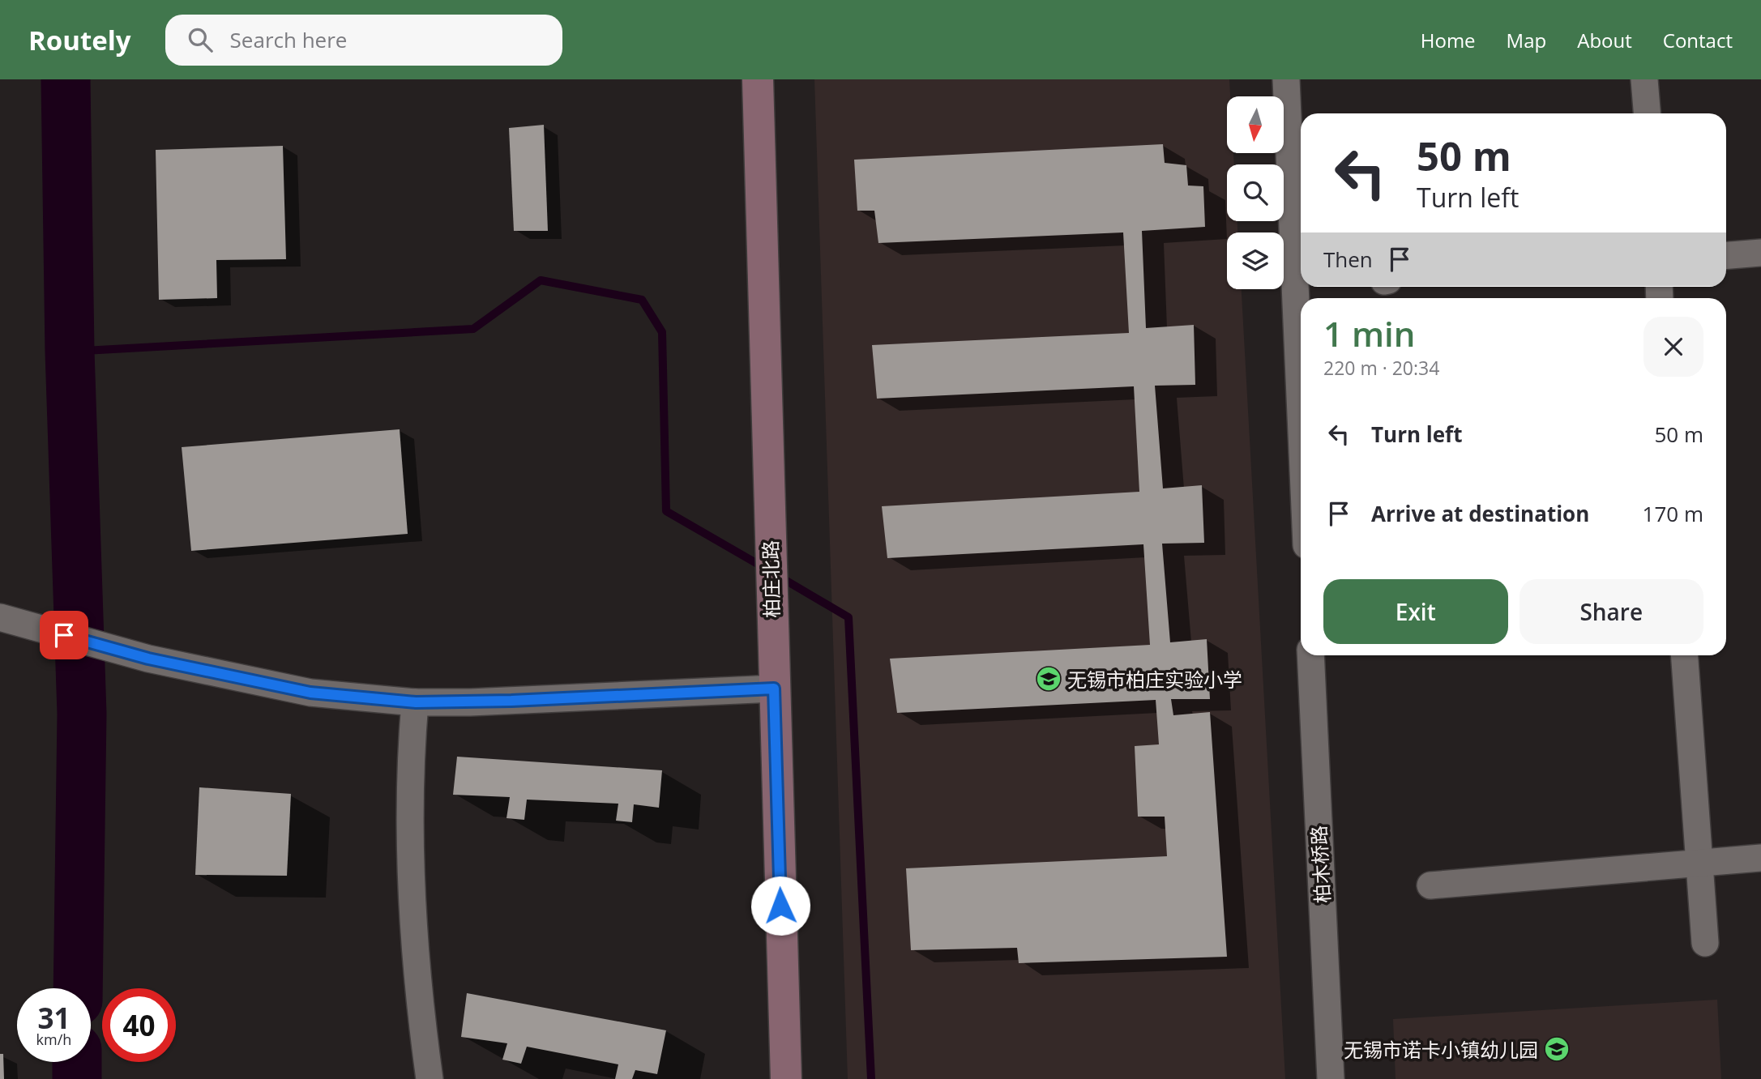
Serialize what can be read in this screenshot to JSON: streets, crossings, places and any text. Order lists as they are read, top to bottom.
{
  "streets": {
    "street": ["柏庄北路", "柏木桥路"]
  },
  "places": {
    "school or university": ["无锡市柏庄实验小学", "无锡市诺卡小镇幼儿园"]
  },
  "north": "bottom",
  "page": {
    "header": "Routely",
    "search": "Search here",
    "nav": [
      "Home",
      "Map",
      "About",
      "Contact"
    ],
    "turn": ["50 m", "Turn left"],
    "then": "Then",
    "heading": ["1 min", "220 m · 20:34"],
    "list": [
      {
        "name": "Turn left",
        "value": "50 m"
      },
      {
        "name": "Arrive at destination",
        "value": "170 m"
      }
    ],
    "buttons": ["Exit", "Share"],
    "speed": "31 km/h",
    "limit": "40"
  }
}
